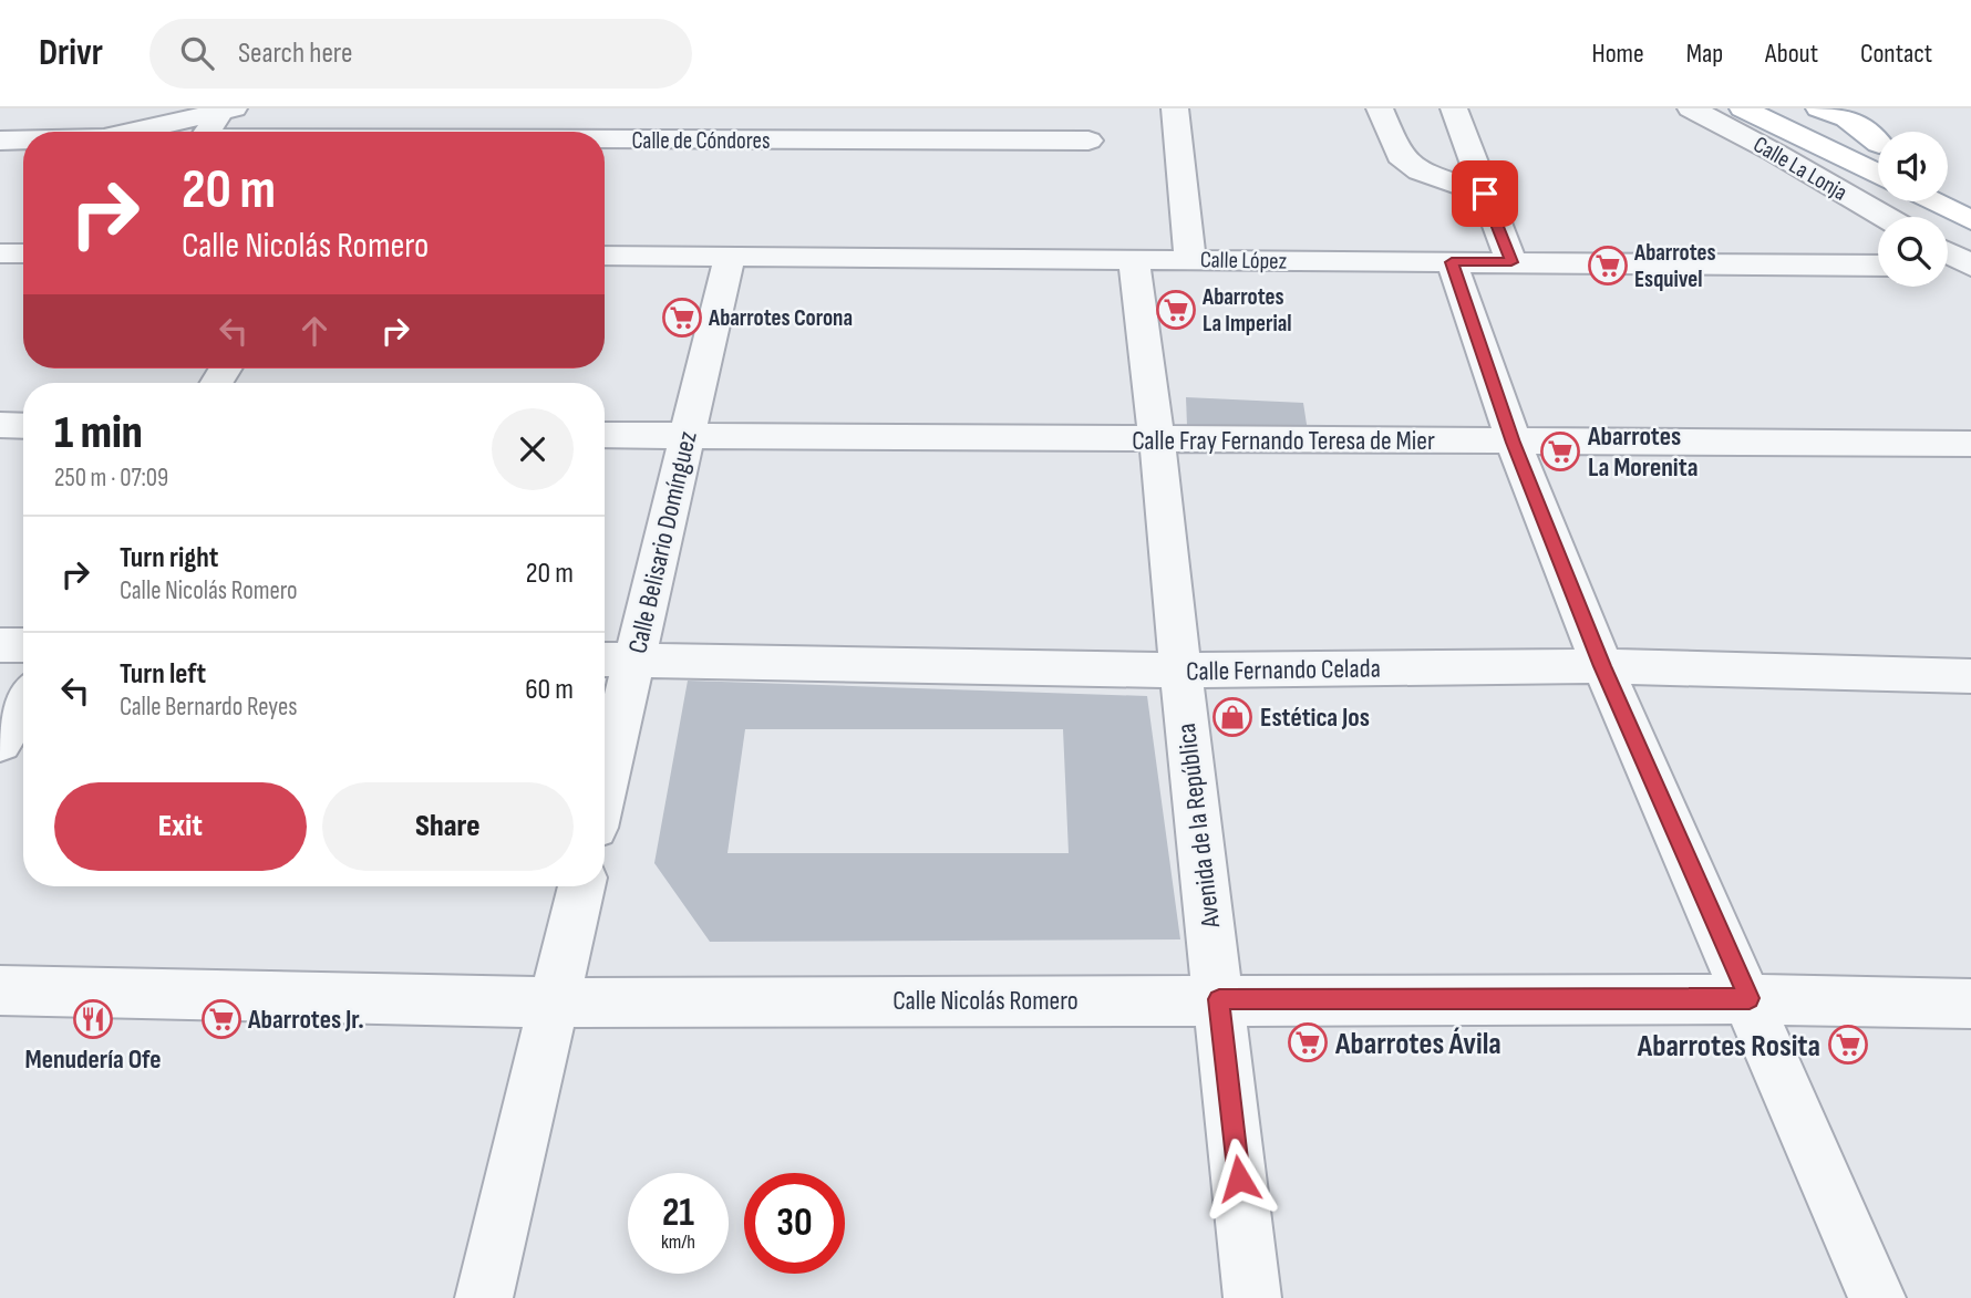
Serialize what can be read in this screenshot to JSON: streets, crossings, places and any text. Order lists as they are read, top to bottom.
{
  "streets": {
    "street": [
      "Calle de Cóndores",
      "Calle La Lonja",
      "Calle López",
      "Calle Fray Fernando Teresa de Mier",
      "Calle Belisario Domínguez",
      "Calle Fernando Celada",
      "Avenida de la República",
      "Calle Nicolás Romero"
    ]
  },
  "crossings": [
    ["Calle López", "Calle Belisario Domínguez"],
    ["Calle López", "Avenida de la República"],
    ["Calle Fray Fernando Teresa de Mier", "Calle Belisario Domínguez"],
    ["Calle Fray Fernando Teresa de Mier", "Avenida de la República"],
    ["Calle Belisario Domínguez", "Calle Fernando Celada"],
    ["Calle Fernando Celada", "Avenida de la República"],
    ["Avenida de la República", "Calle Nicolás Romero"]
  ],
  "places": {
    "supermarket": [
      "Abarrotes Esquivel",
      "Abarrotes La Imperial",
      "Abarrotes Corona",
      "Abarrotes La Morenita",
      "Abarrotes Jr.",
      "Abarrotes Ávila",
      "Abarrotes Rosita"
    ],
    "shop": ["Estética Jos"],
    "restaurant": ["Menudería Ofe"]
  },
  "page": {
    "header": "Drivr",
    "search": "Search here",
    "nav": [
      "Home",
      "Map",
      "About",
      "Contact"
    ],
    "turn": ["20 m", "Calle Nicolás Romero"],
    "heading": ["1 min", "250 m · 07:09"],
    "list": [
      {
        "name": "Turn right",
        "note": "Calle Nicolás Romero",
        "value": "20 m"
      },
      {
        "name": "Turn left",
        "note": "Calle Bernardo Reyes",
        "value": "60 m"
      }
    ],
    "buttons": ["Exit", "Share"],
    "speed": "21 km/h",
    "limit": "30"
  }
}
